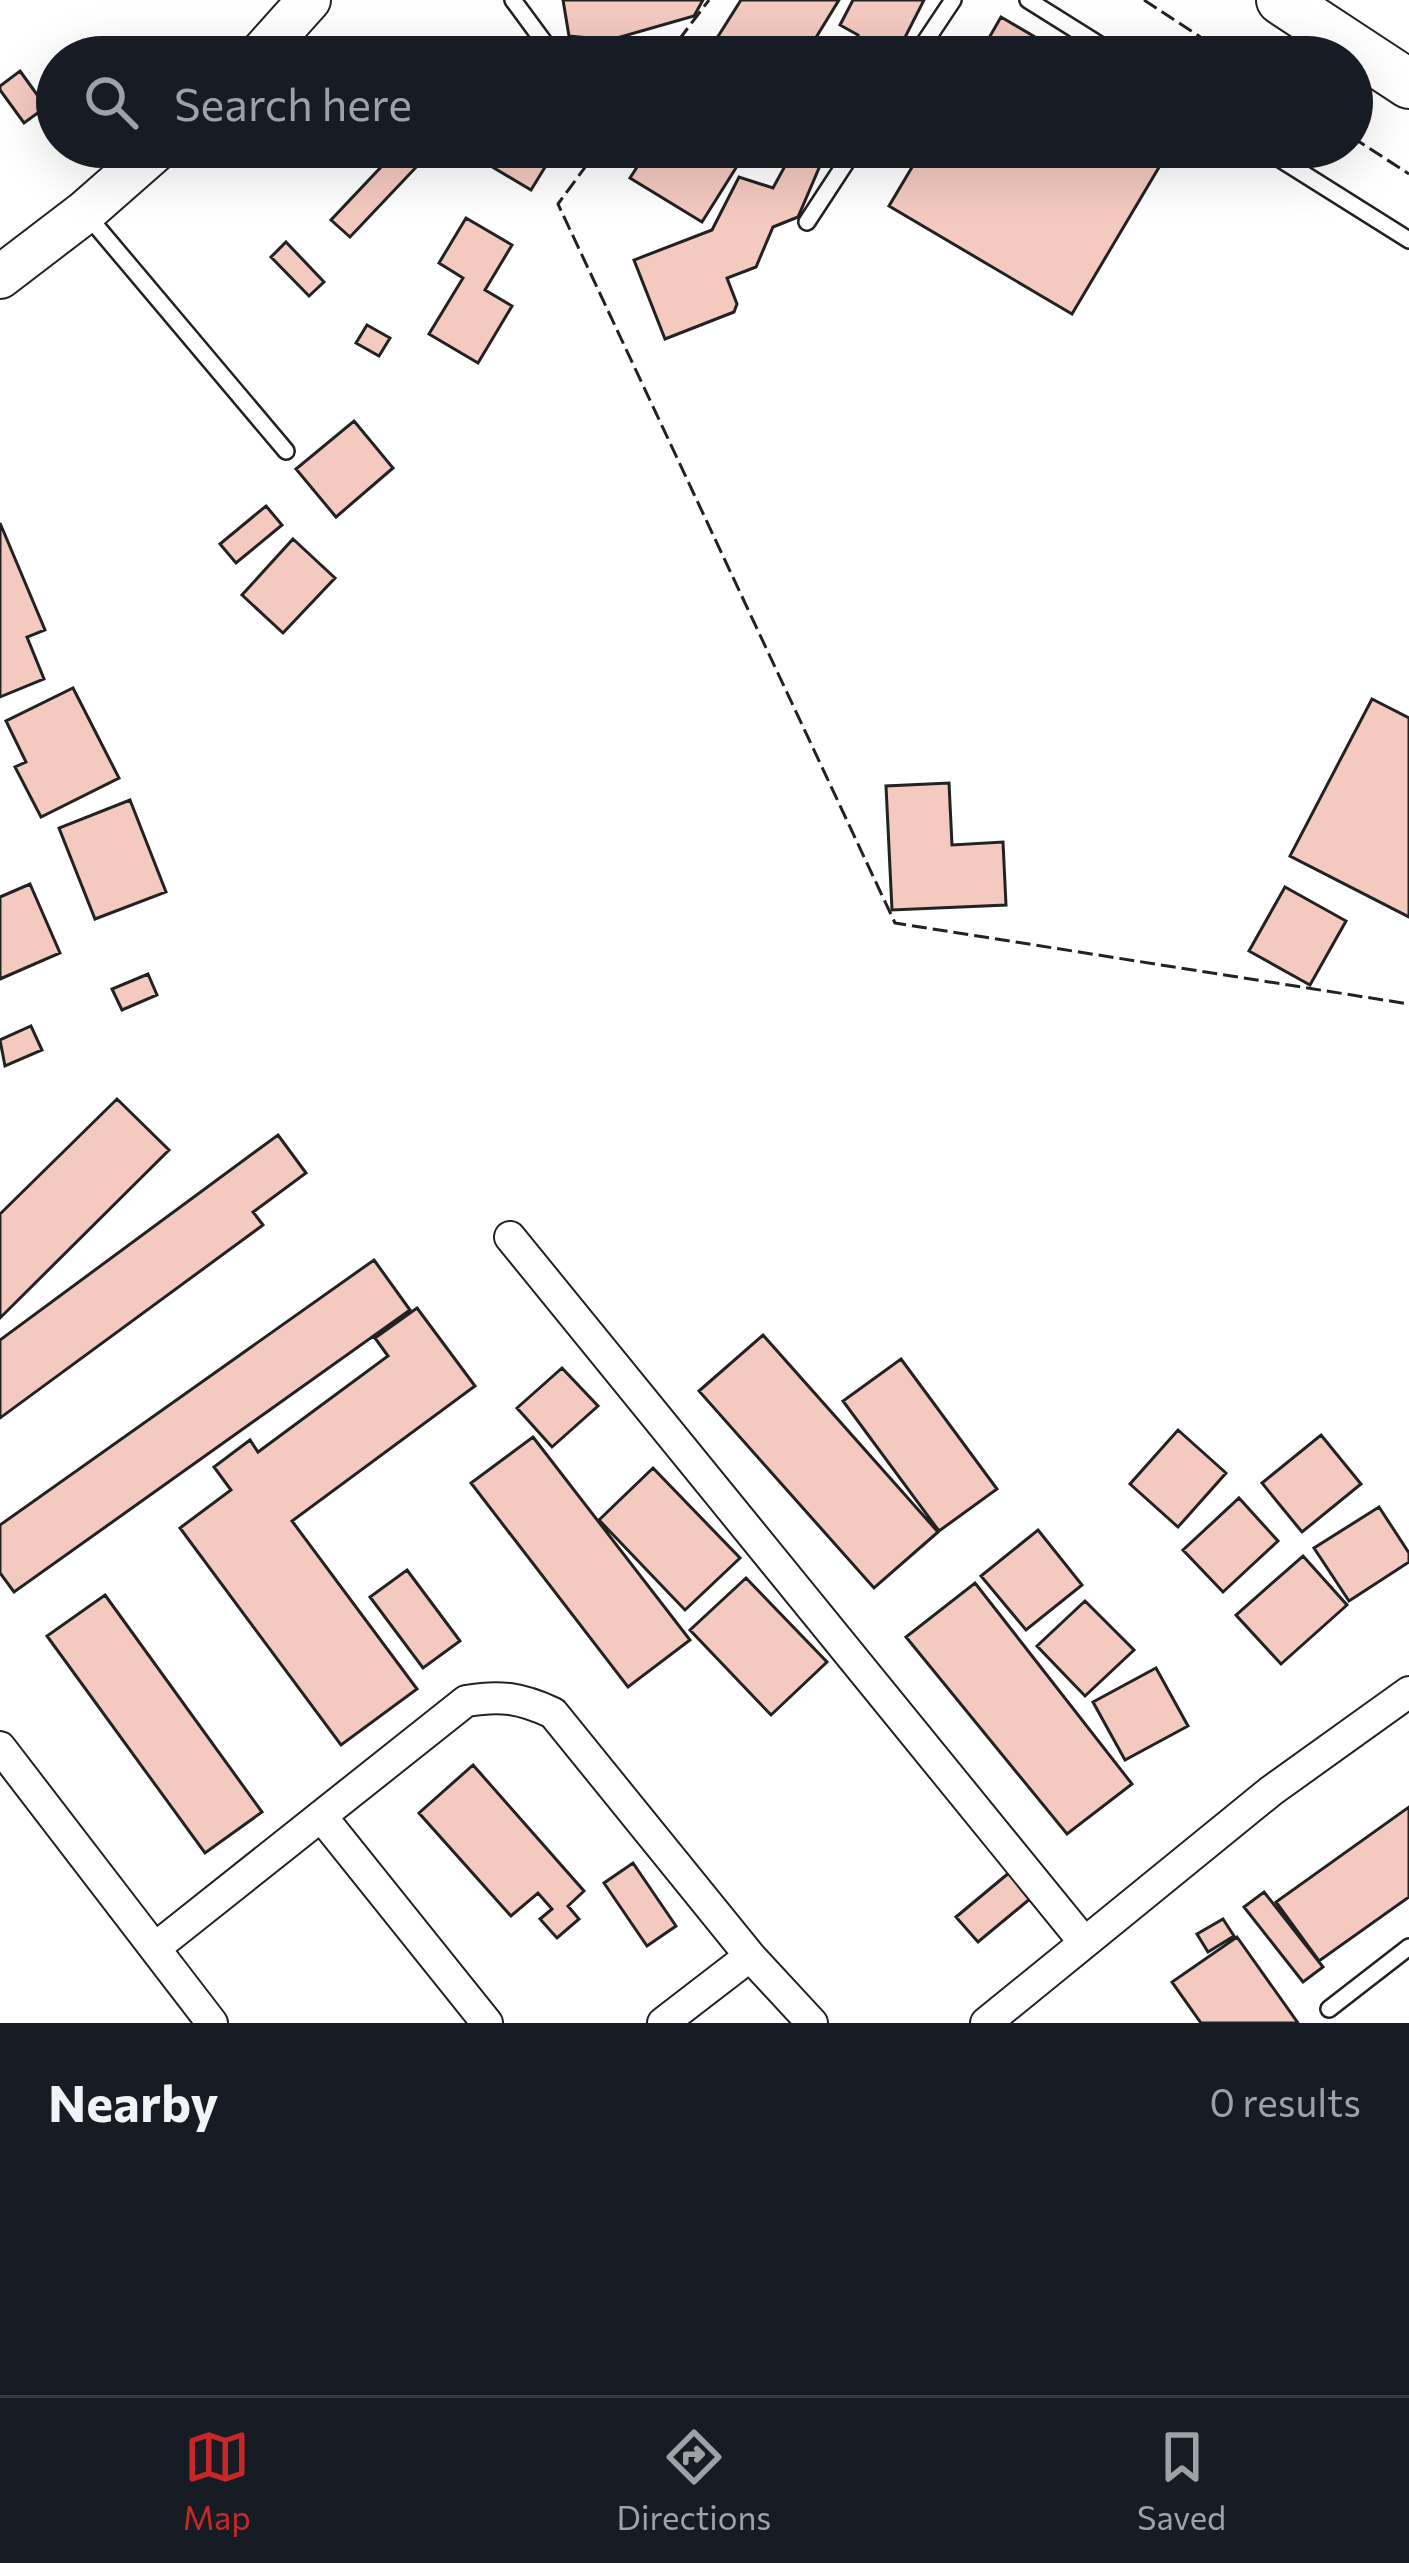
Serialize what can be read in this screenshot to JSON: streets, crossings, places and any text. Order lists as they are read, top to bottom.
{
  "page": {
    "search": "Search here",
    "heading": ["Nearby", "0 results"],
    "nav": ["Map", "Directions", "Saved"]
  }
}
